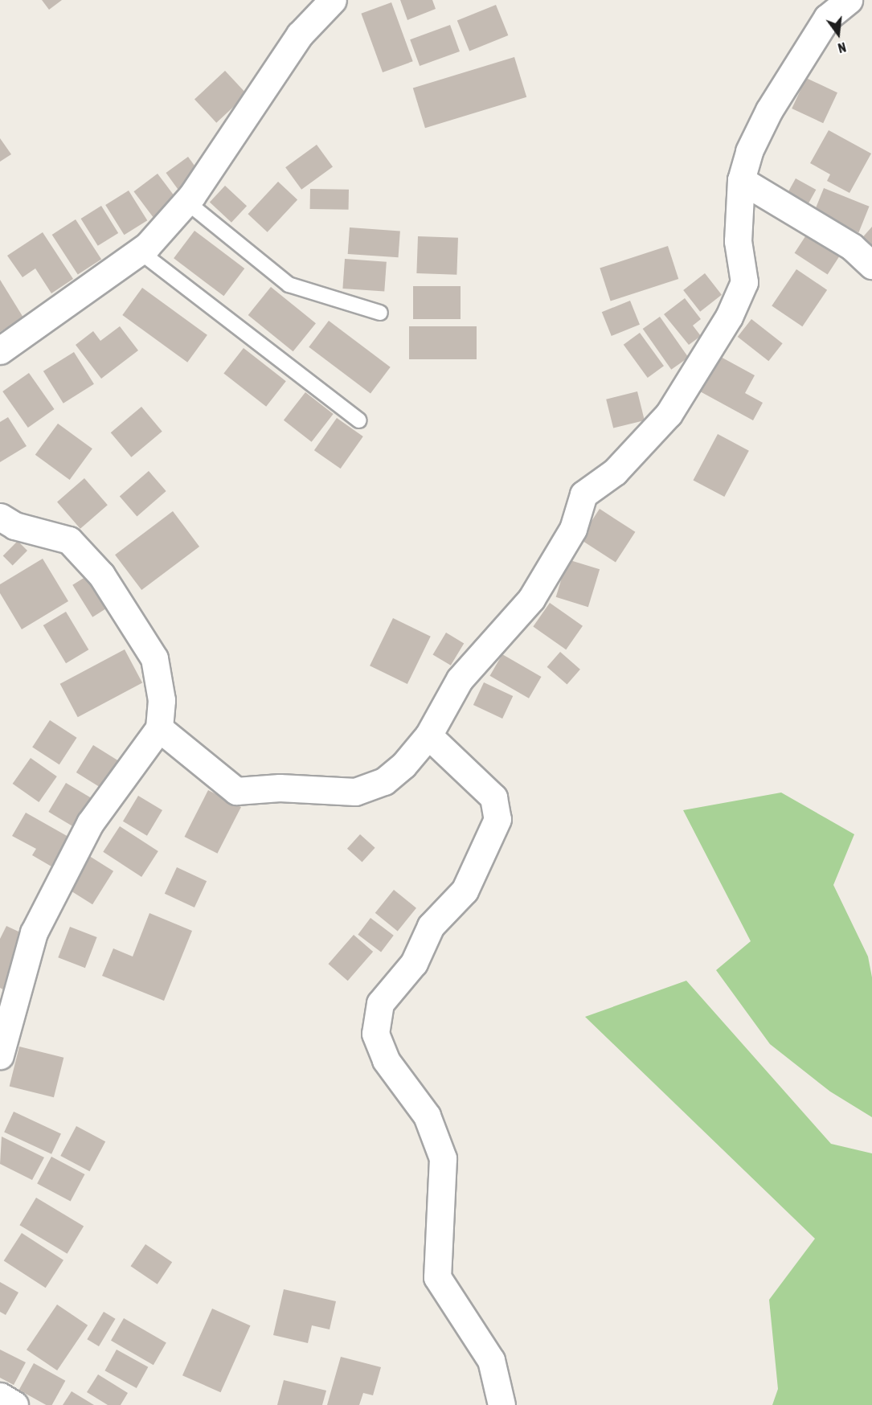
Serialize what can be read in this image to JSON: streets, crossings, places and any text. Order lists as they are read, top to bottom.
{
  "north": "bottom"
}
